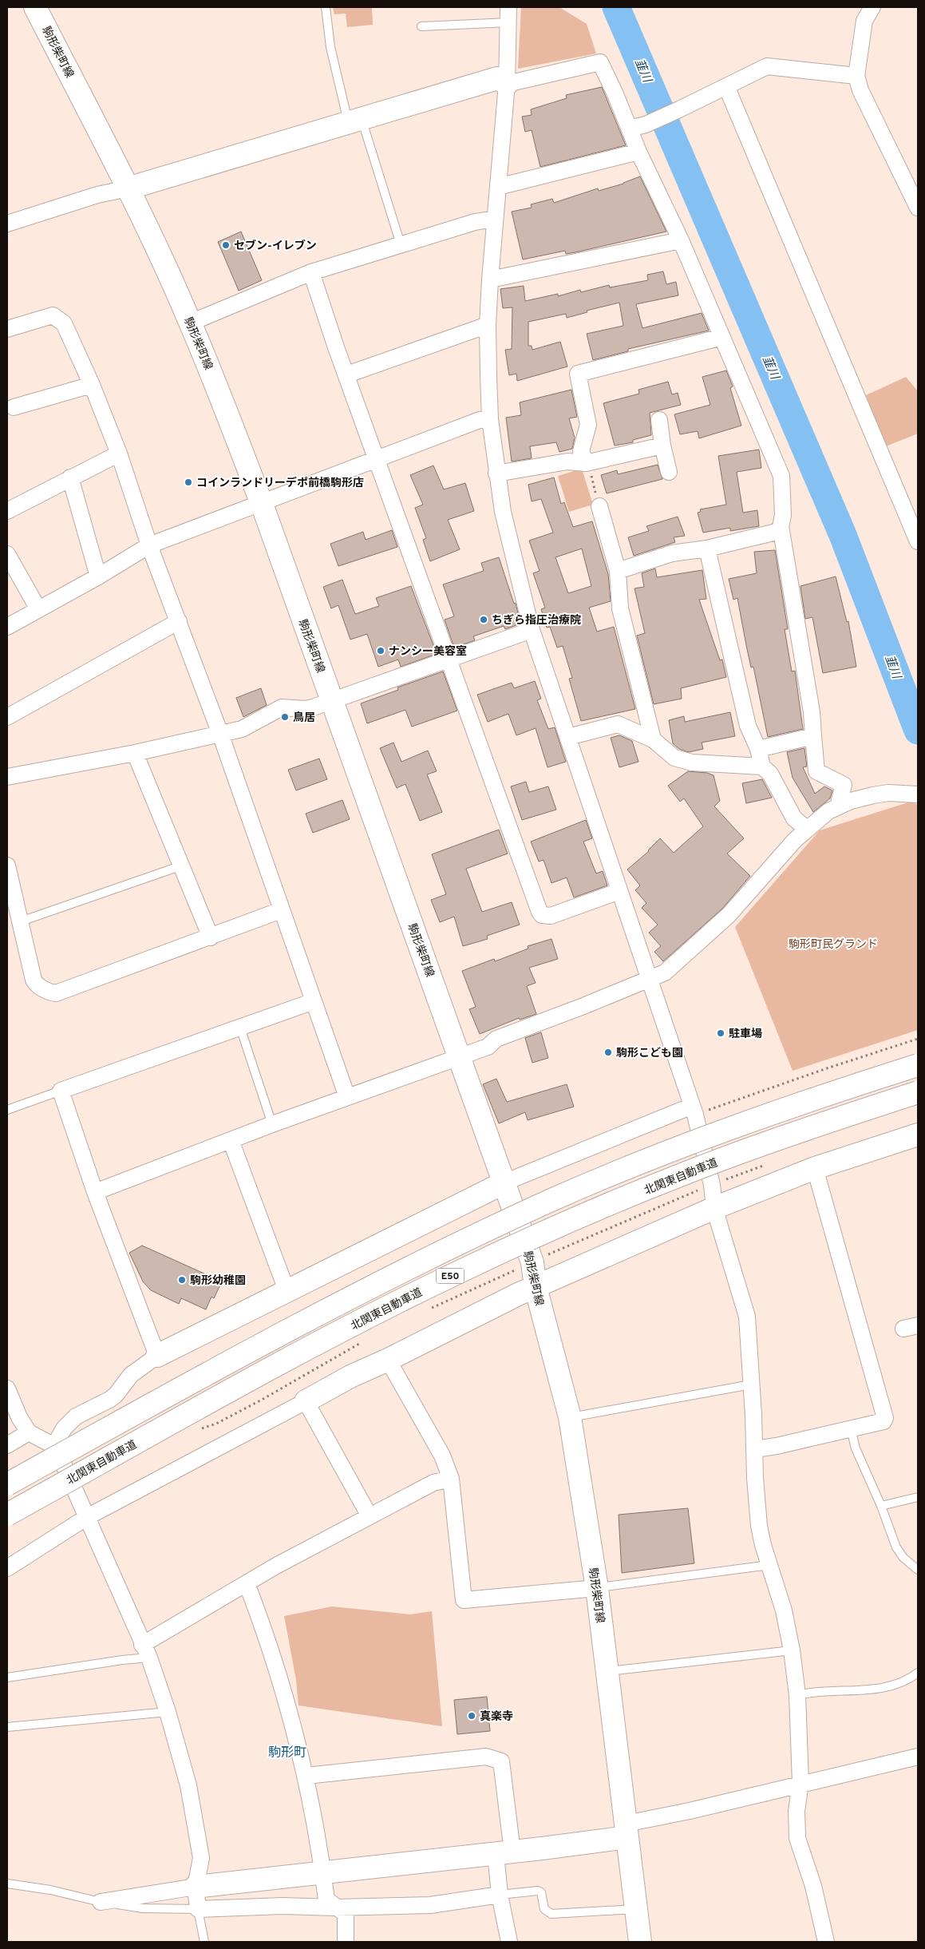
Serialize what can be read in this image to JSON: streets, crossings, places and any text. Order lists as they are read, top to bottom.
{
  "streets": {
    "main road": ["駒形柴町線", "北関東自動車道", "E50"]
  },
  "districts": ["駒形町"],
  "water": ["韮川"],
  "parks": ["駒形町民グランド"],
  "places": [
    "セブン-イレブン",
    "コインランドリーデポ前橋駒形店",
    "ちぎら指圧治療院",
    "ナンシー美容室",
    "鳥居",
    "駐車場",
    "駒形こども園",
    "駒形幼稚園",
    "真楽寺"
  ]
}
